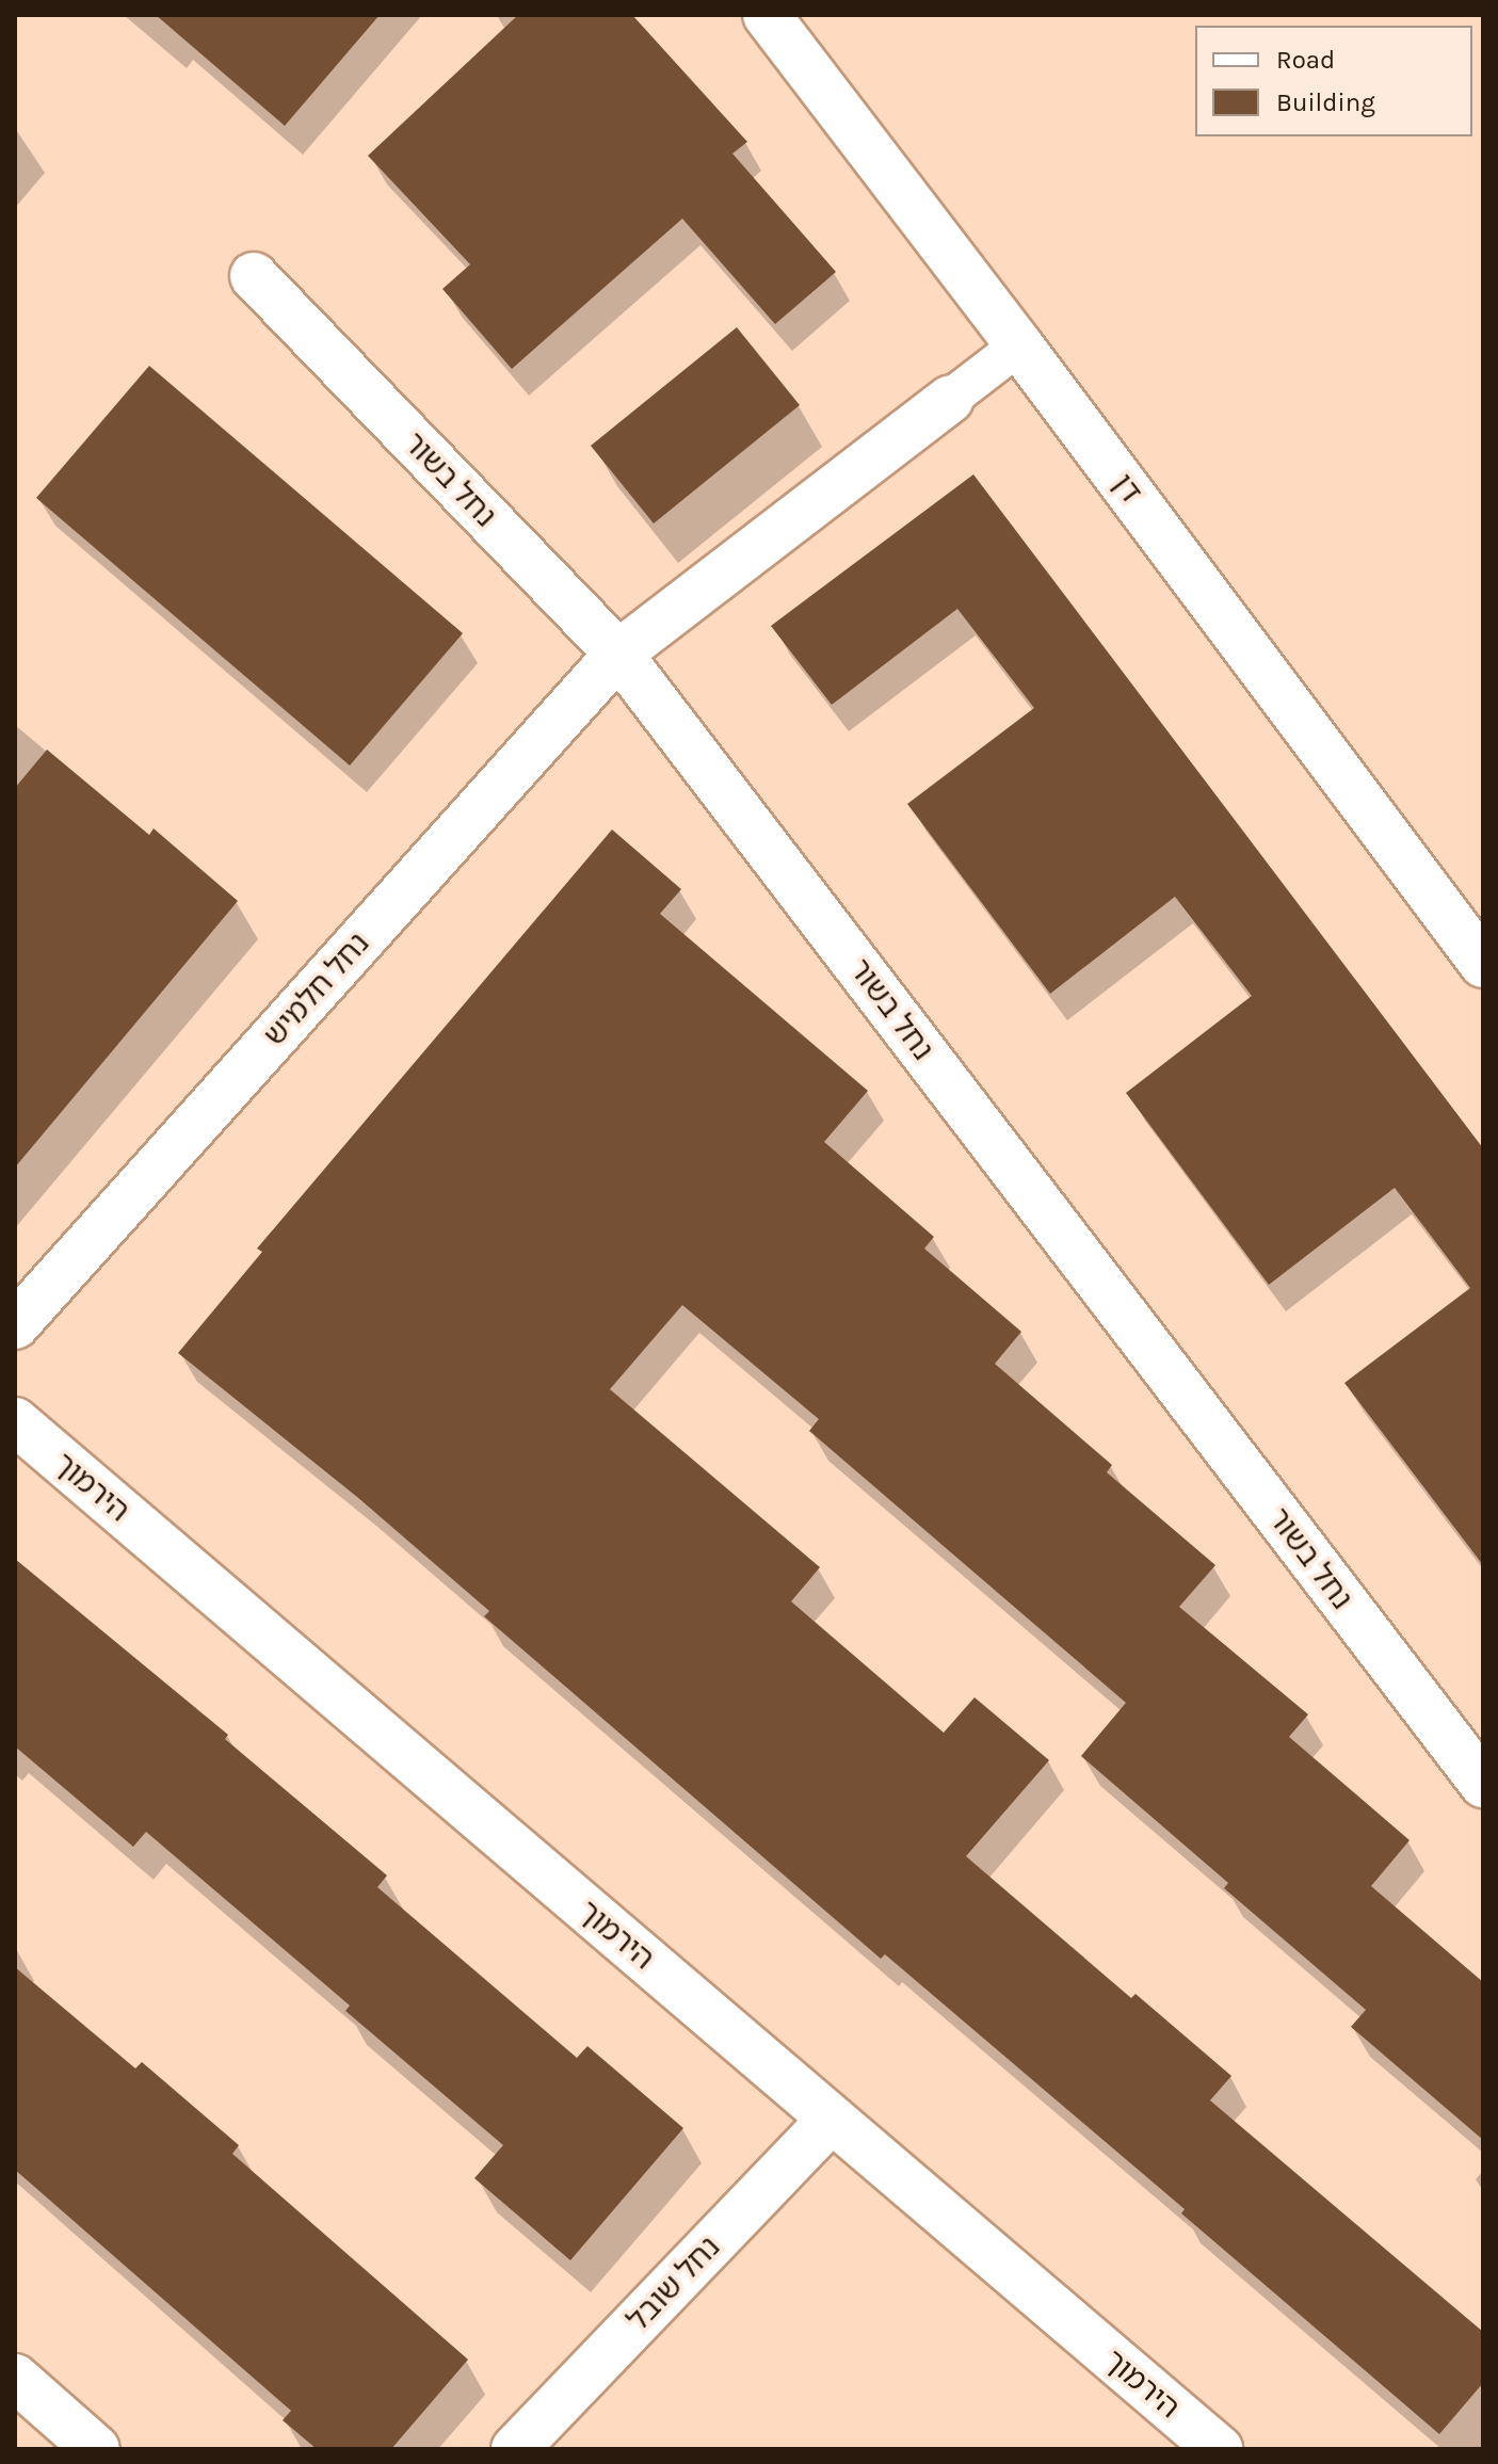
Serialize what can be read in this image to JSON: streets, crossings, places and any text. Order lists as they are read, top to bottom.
{
  "streets": {
    "street": [
      "נחל בשור",
      "דן",
      "נחל חלמיש",
      "הירמוך",
      "נחל שובל"
    ]
  },
  "crossings": [
    ["נחל בשור", "נחל חלמיש"],
    ["הירמוך", "נחל שובל"]
  ],
  "legend": ["Road", "Building"]
}
